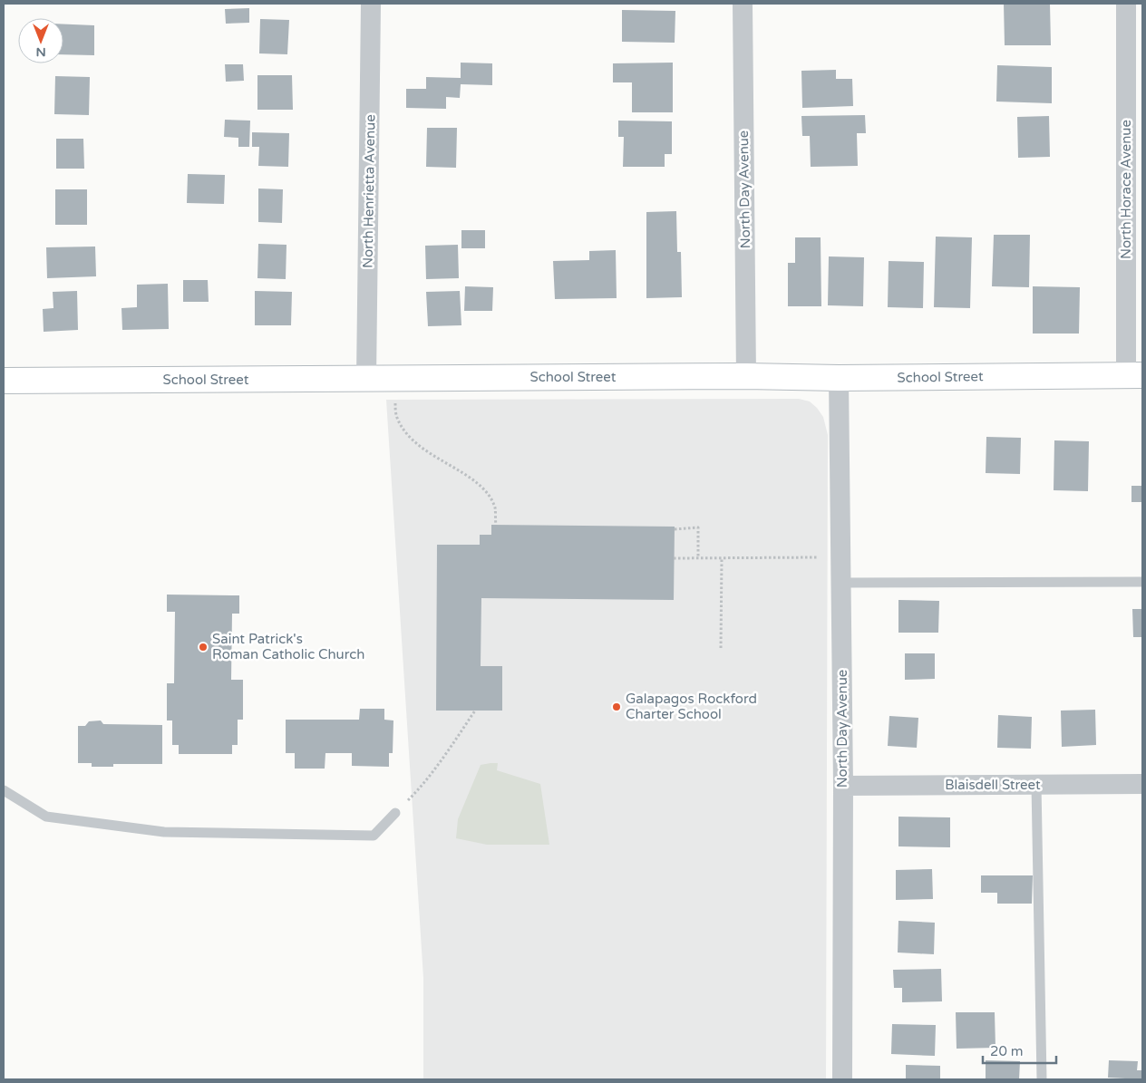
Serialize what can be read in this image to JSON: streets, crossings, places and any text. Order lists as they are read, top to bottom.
{
  "streets": {
    "main road": ["School Street"],
    "street": [
      "North Day Avenue",
      "North Horace Avenue",
      "North Henrietta Avenue",
      "Blaisdell Street"
    ]
  },
  "crossings": [
    ["North Day Avenue", "School Street"],
    ["North Day Avenue", "Blaisdell Street"],
    ["North Horace Avenue", "School Street"],
    ["North Henrietta Avenue", "School Street"]
  ],
  "places": ["Saint Patrick's Roman Catholic Church", "Galapagos Rockford Charter School"],
  "scale_bar": "20 m",
  "north": "bottom"
}
